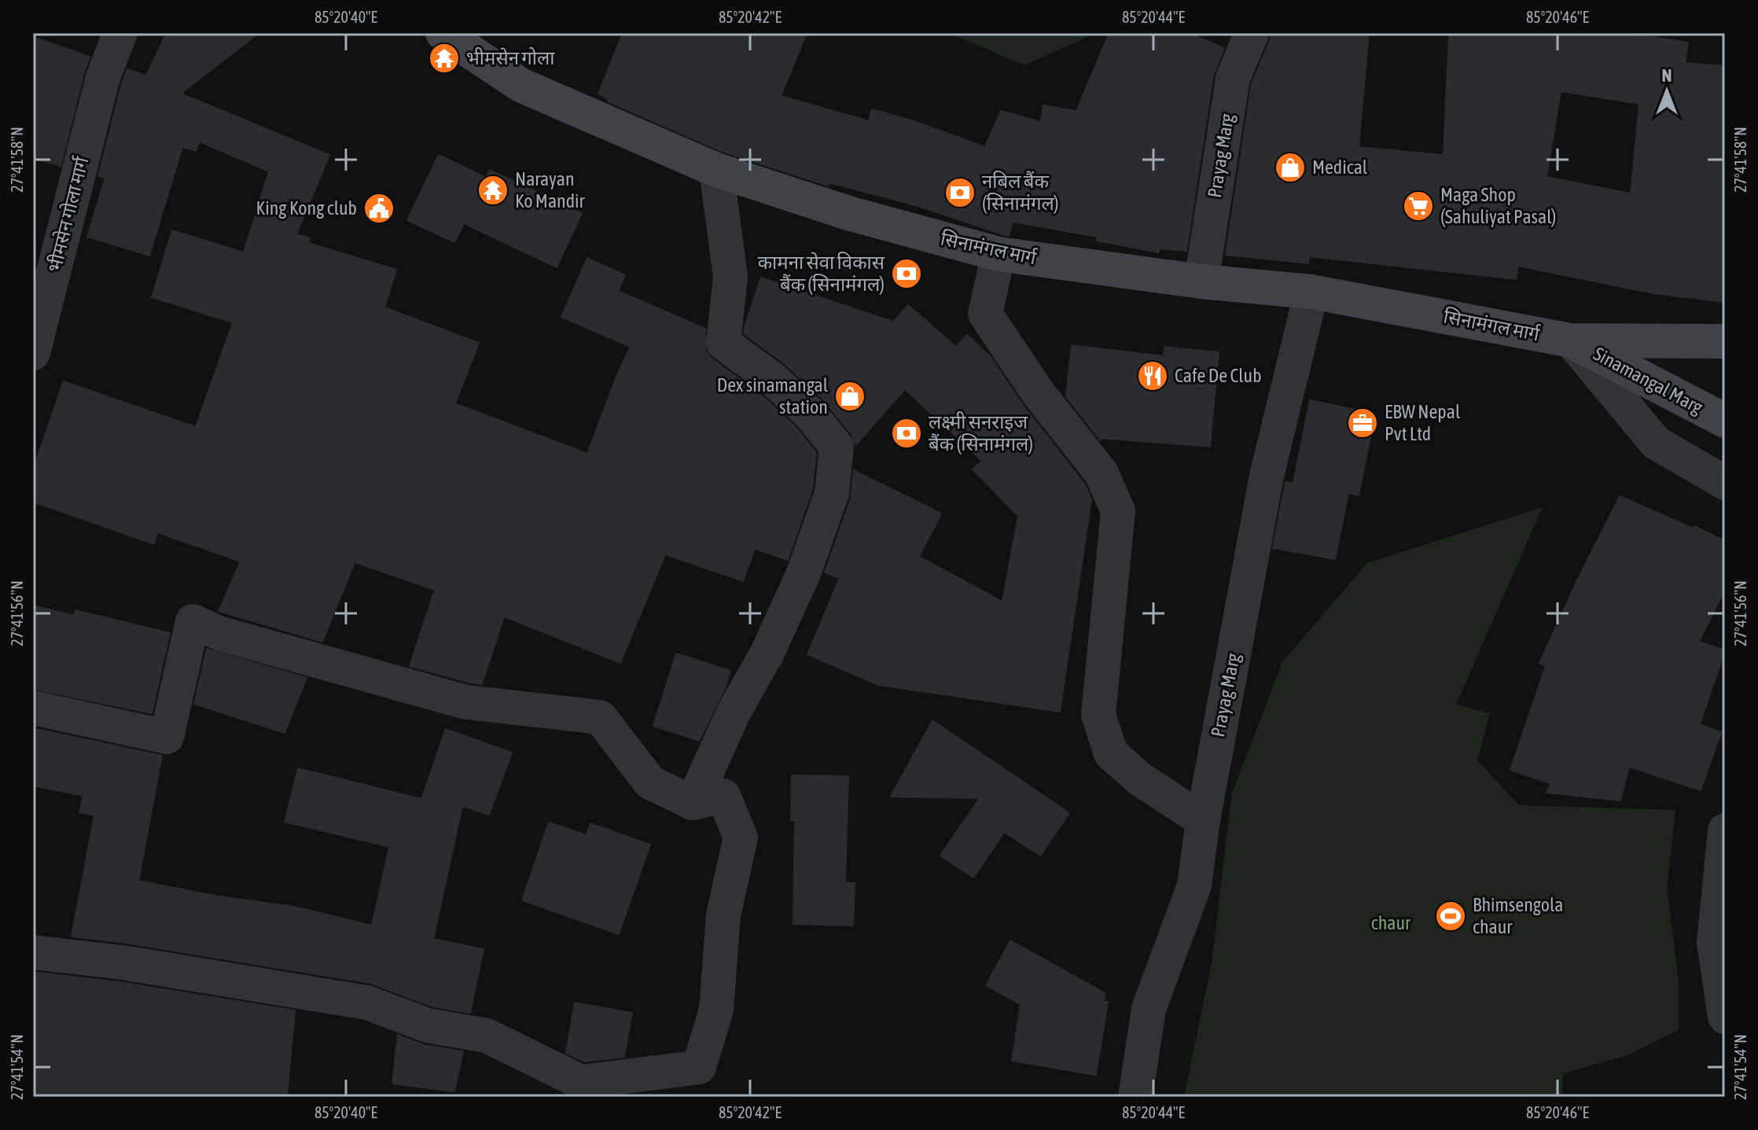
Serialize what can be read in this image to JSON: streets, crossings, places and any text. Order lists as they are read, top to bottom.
{
  "streets": {
    "main road": ["सिनामंगल मार्ग", "Sinamangal Marg"],
    "street": ["Prayag Marg", "भीमसेन गोला मार्ग"]
  },
  "crossings": [
    ["Prayag Marg", "सिनामंगल मार्ग"],
    ["सिनामंगल मार्ग", "Sinamangal Marg"]
  ],
  "parks": ["chaur"],
  "places": {
    "temple": ["भीमसेन गोला", "Narayan Ko Mandir"],
    "shop": ["Medical", "Dex sinamangal station"],
    "bank": ["नबिल बैंक (सिनामंगल)", "कामना सेवा विकास बैंक (सिनामंगल)", "लक्ष्मी सनराइज बैंक (सिनामंगल)"],
    "supermarket": ["Maga Shop (Sahuliyat Pasal)"],
    "public building": ["King Kong club"],
    "restaurant": ["Cafe De Club"],
    "office": ["EBW Nepal Pvt Ltd"],
    "sports": ["Bhimsengola chaur"]
  },
  "north": "top",
  "coordinates": [
    "85°20'40\"E",
    "85°20'42\"E",
    "85°20'44\"E",
    "85°20'46\"E",
    "27°41'58\"N",
    "27°41'56\"N",
    "27°41'54\"N"
  ]
}
